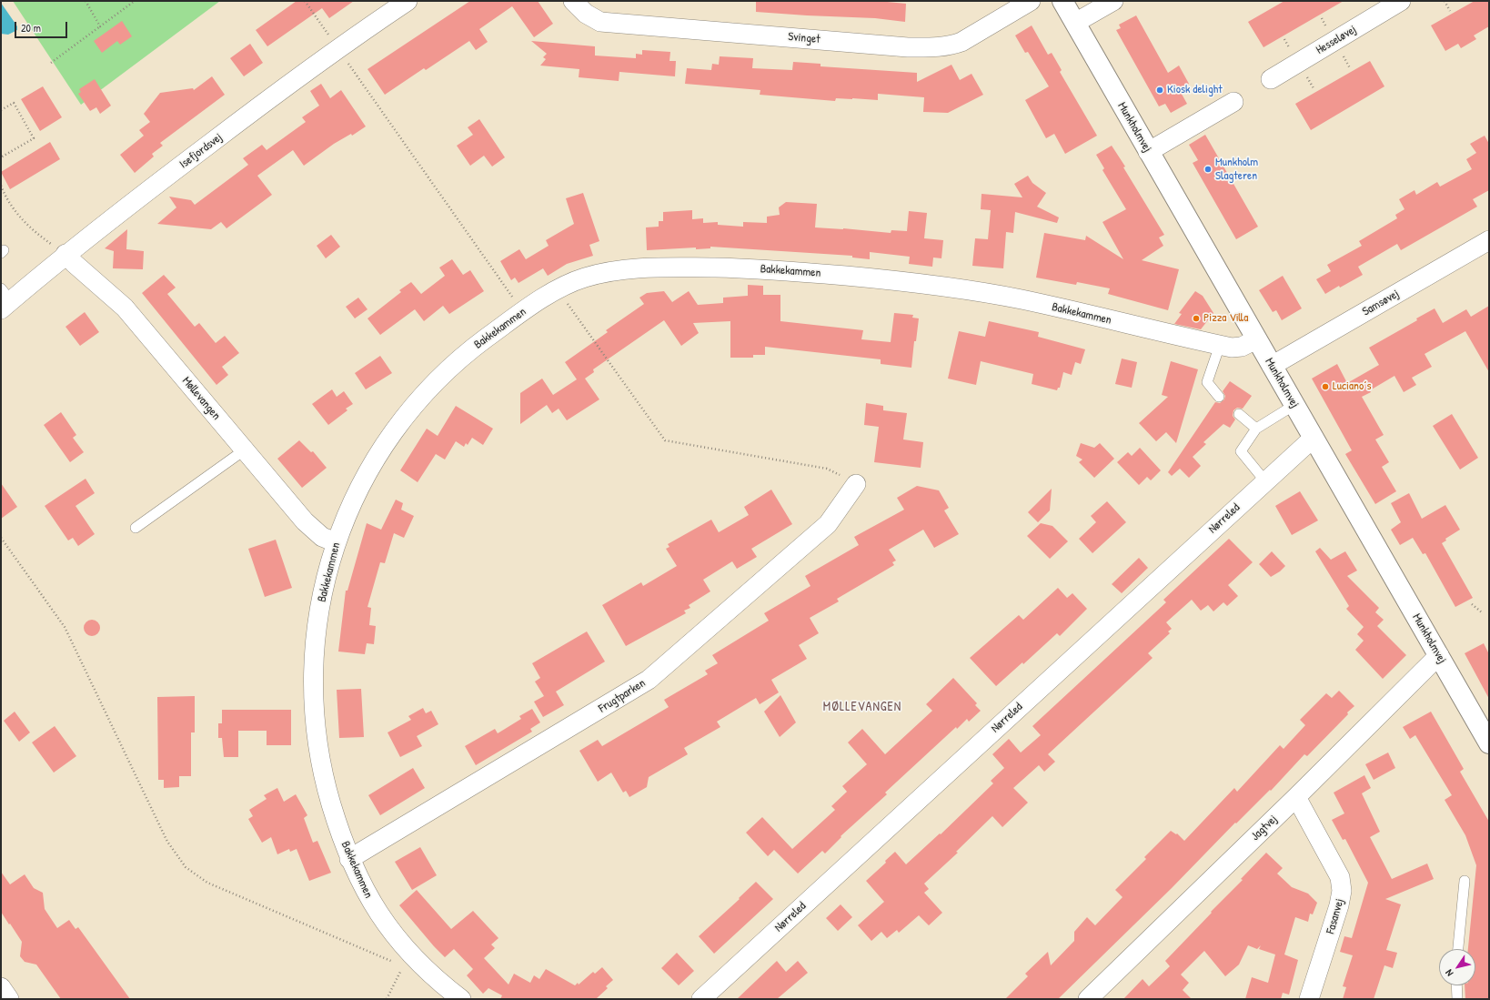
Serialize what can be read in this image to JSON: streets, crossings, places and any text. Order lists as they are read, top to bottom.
{
  "streets": {
    "street": [
      "Svinget",
      "Hesseløvej",
      "Munkholmvej",
      "Isefjordsvej",
      "Bakkekammen",
      "Samsøvej",
      "Møllevangen",
      "Nørreled",
      "Frugtparken",
      "Jagtvej",
      "Fasanvej"
    ]
  },
  "crossings": [
    ["Munkholmvej", "Bakkekammen"],
    ["Munkholmvej", "Samsøvej"],
    ["Munkholmvej", "Nørreled"],
    ["Munkholmvej", "Jagtvej"],
    ["Isefjordsvej", "Møllevangen"],
    ["Bakkekammen", "Møllevangen"],
    ["Bakkekammen", "Frugtparken"],
    ["Jagtvej", "Fasanvej"]
  ],
  "districts": ["MØLLEVANGEN"],
  "places": [
    "Kiosk delight",
    "Munkholm Slagteren",
    "Pizza Villa",
    "Luciano´s"
  ],
  "scale_bar": "20 m",
  "north": "bottom left"
}
